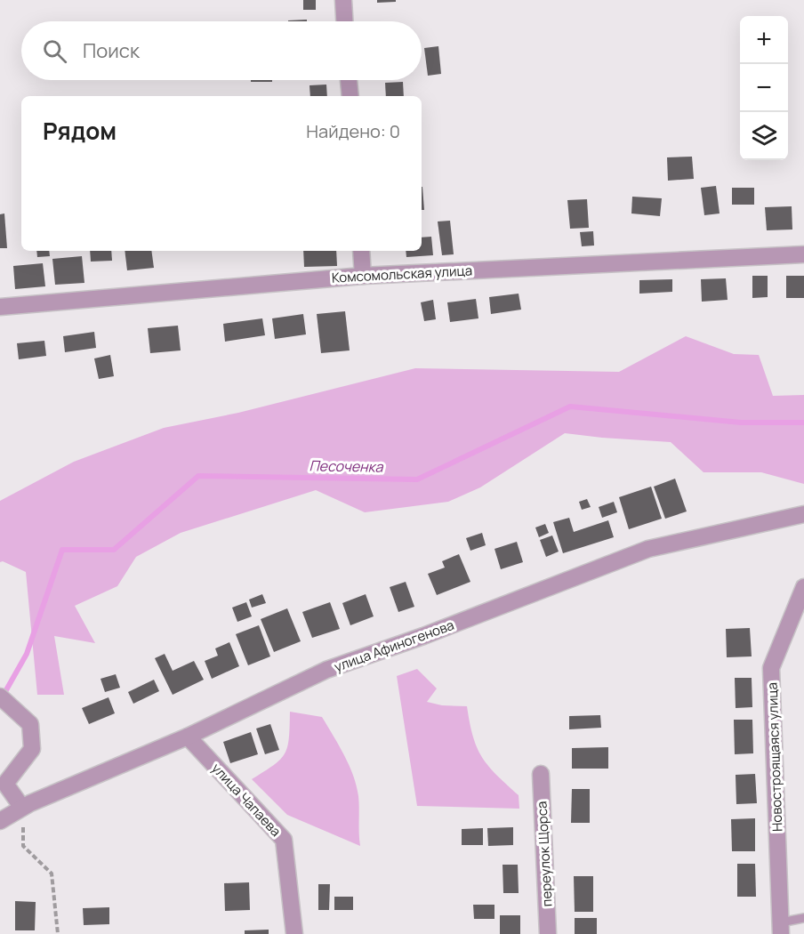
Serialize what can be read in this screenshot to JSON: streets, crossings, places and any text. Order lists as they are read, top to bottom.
{
  "streets": {
    "street": [
      "Комсомольская улица",
      "улица Афиногенова",
      "Новостроящаяся улица",
      "улица Чапаева",
      "переулок Щорса"
    ]
  },
  "crossings": [
    ["улица Афиногенова", "улица Чапаева"]
  ],
  "water": ["Песоченка"],
  "page": {
    "map_buttons": ["+", "−"],
    "search": "Поиск",
    "heading": ["Рядом", "Найдено: 0"]
  }
}
